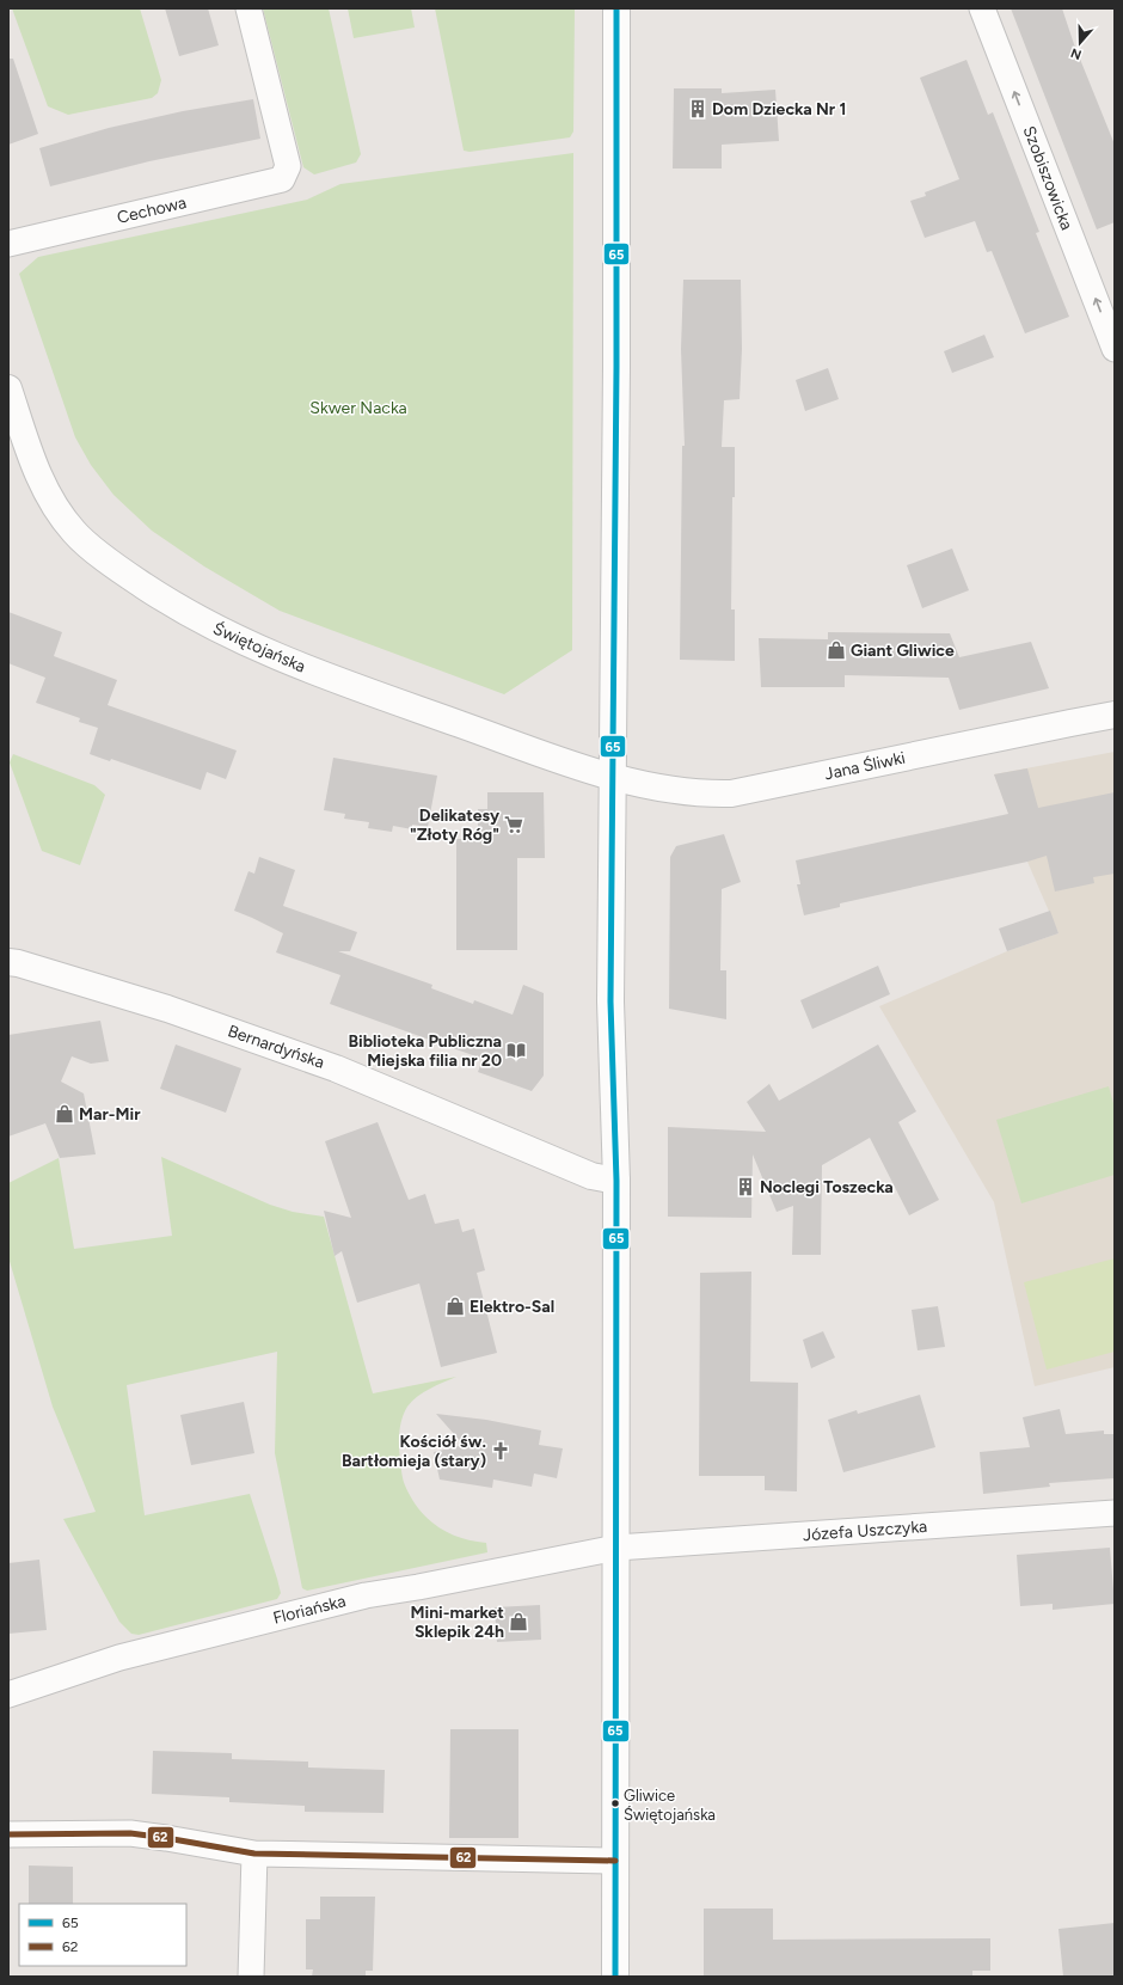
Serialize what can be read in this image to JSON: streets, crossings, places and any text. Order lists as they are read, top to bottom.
{
  "streets": {
    "main road": ["Świętojańska", "Jana Śliwki", "Bernardyńska"],
    "street": [
      "Szobiszowicka",
      "Cechowa",
      "Józefa Uszczyka",
      "Floriańska"
    ]
  },
  "crossings": [
    ["Świętojańska", "Jana Śliwki"],
    ["Józefa Uszczyka", "Floriańska"]
  ],
  "one_way": ["Szobiszowicka"],
  "parks": ["Skwer Nacka"],
  "places": {
    "building": ["Dom Dziecka Nr 1", "Noclegi Toszecka"],
    "shop": [
      "Giant Gliwice",
      "Mar-Mir",
      "Elektro-Sal",
      "Mini-market Sklepik 24h"
    ],
    "supermarket": ["Delikatesy \"Złoty Róg\""],
    "library": ["Biblioteka Publiczna Miejska filia nr 20"],
    "church": ["Kościół św. Bartłomieja (stary)"],
    "other": ["Gliwice Świętojańska"]
  },
  "lines": ["transit line 65", "transit line 62"],
  "legend": ["65", "62"],
  "north": "bottom"
}
